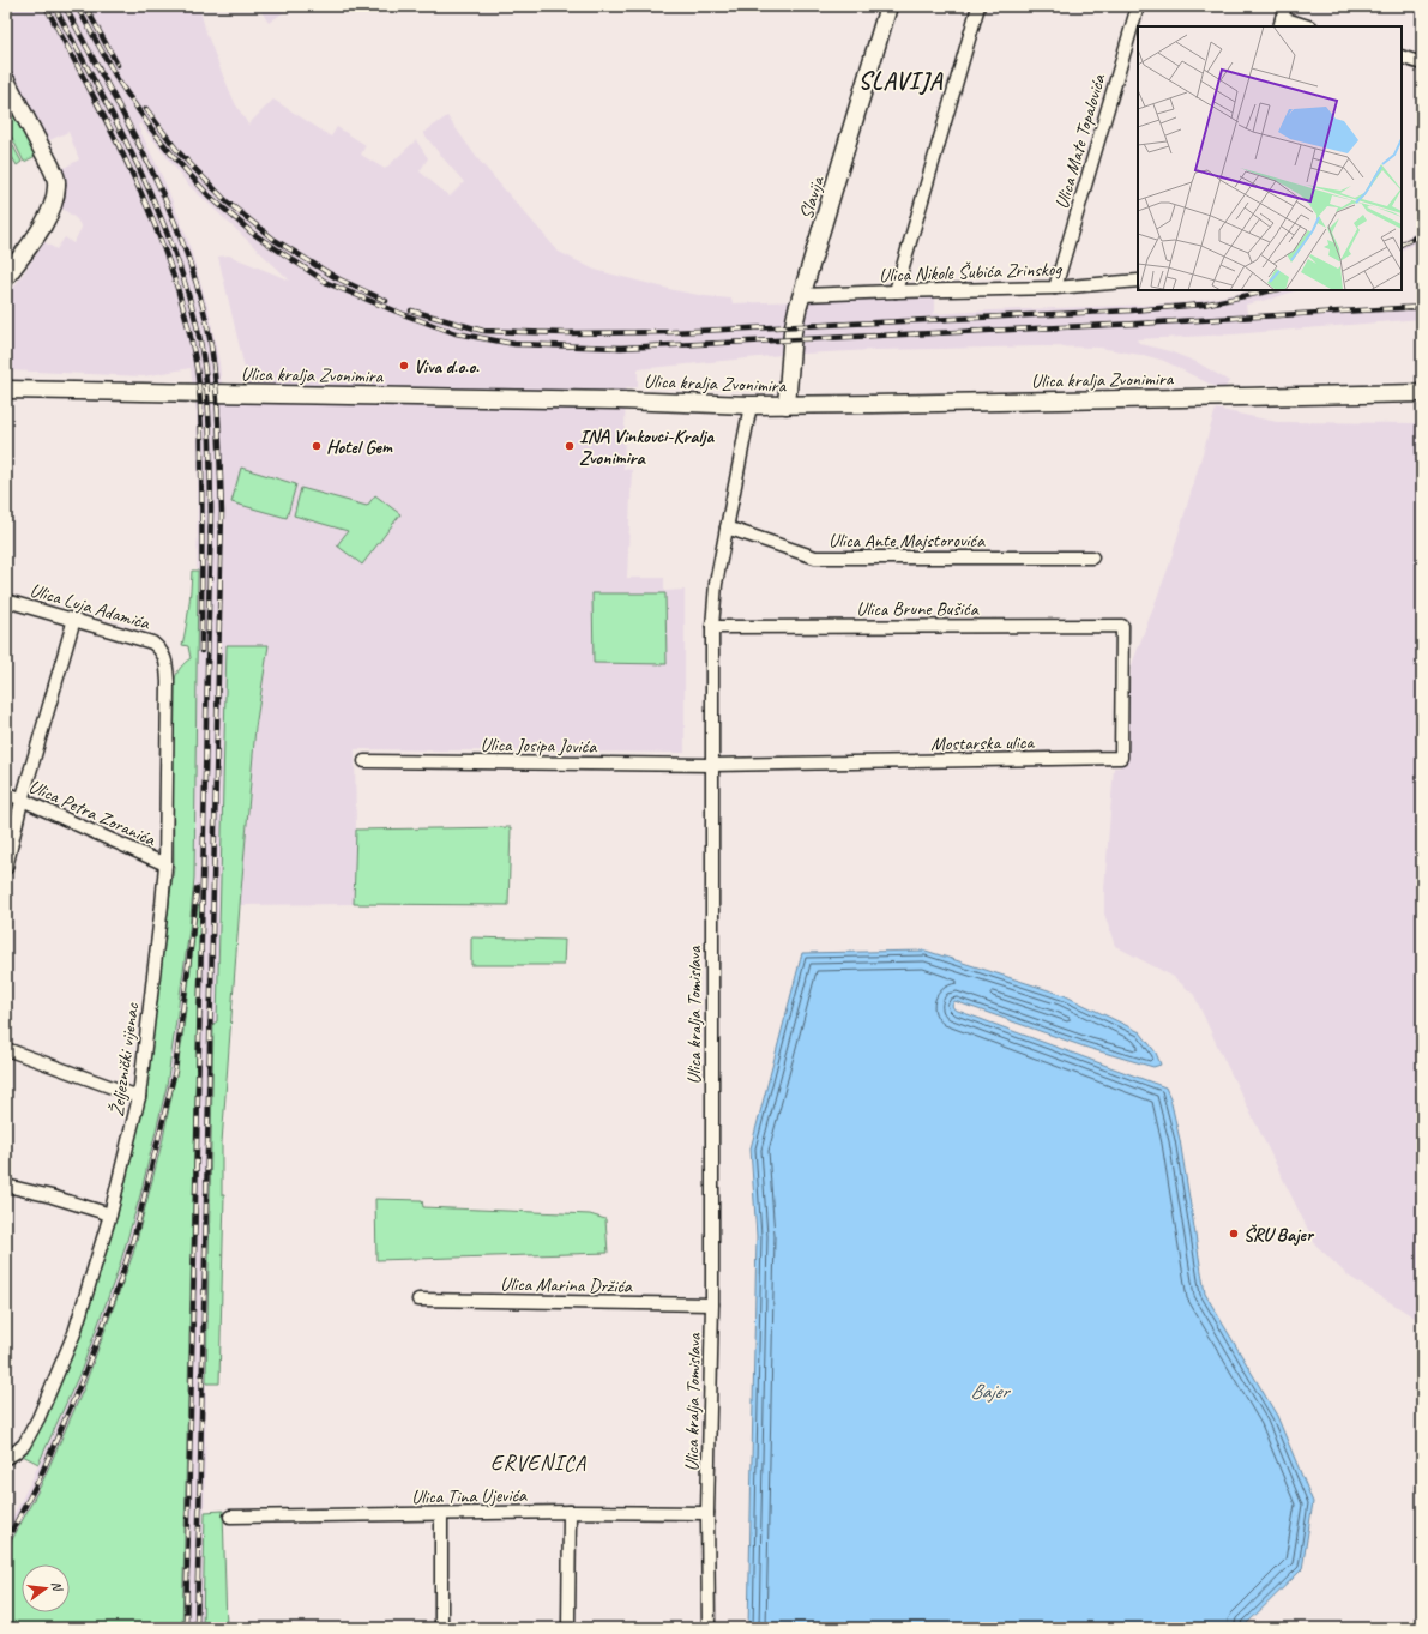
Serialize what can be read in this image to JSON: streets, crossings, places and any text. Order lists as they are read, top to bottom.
{
  "streets": {
    "main road": ["Slavija", "Ulica kralja Zvonimira"],
    "street": [
      "Ulica Mate Topalovića",
      "Ulica Nikole Šubića Zrinskog",
      "Ulica Ante Majstorovića",
      "Ulica Luja Adamića",
      "Ulica Brune Bušića",
      "Mostarska ulica",
      "Ulica Josipa Jovića",
      "Ulica Petra Zoranića",
      "Ulica kralja Tomislava",
      "Željeznički vijenac",
      "Ulica Marina Držića",
      "Ulica Tina Ujevića"
    ]
  },
  "crossings": [
    ["Ulica Mate Topalovića", "Ulica Nikole Šubića Zrinskog"],
    ["Slavija", "Ulica Nikole Šubića Zrinskog"],
    ["Slavija", "Ulica kralja Zvonimira"],
    ["Ulica kralja Zvonimira", "Ulica kralja Tomislava"],
    ["Ulica Ante Majstorovića", "Ulica kralja Tomislava"],
    ["Ulica Luja Adamića", "Željeznički vijenac"],
    ["Ulica Brune Bušića", "Mostarska ulica"],
    ["Ulica Brune Bušića", "Ulica kralja Tomislava"],
    ["Mostarska ulica", "Ulica Josipa Jovića"],
    ["Mostarska ulica", "Ulica kralja Tomislava"],
    ["Ulica Josipa Jovića", "Ulica kralja Tomislava"],
    ["Ulica Petra Zoranića", "Željeznički vijenac"],
    ["Ulica kralja Tomislava", "Ulica Marina Držića"],
    ["Ulica kralja Tomislava", "Ulica Tina Ujevića"]
  ],
  "districts": ["SLAVIJA", "ERVENICA"],
  "water": ["Bajer"],
  "places": [
    "Viva d.o.o.",
    "Hotel Gem",
    "INA Vinkovci-Kralja Zvonimira",
    "ŠRU Bajer"
  ],
  "north": "right"
}
